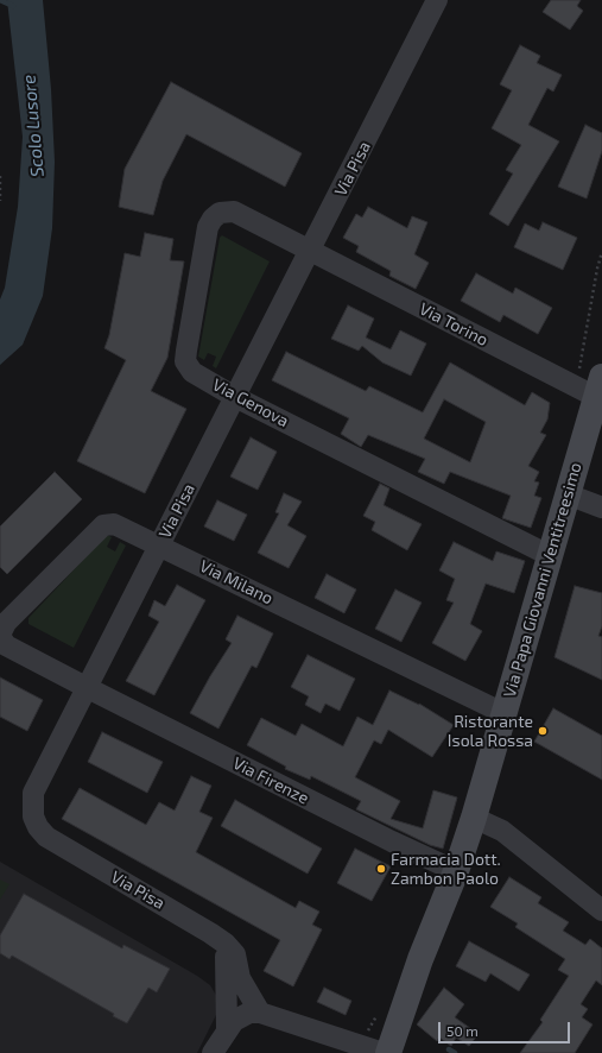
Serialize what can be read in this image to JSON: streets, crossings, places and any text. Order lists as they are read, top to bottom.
{
  "streets": {
    "main road": ["Via Papa Giovanni Ventitreesimo"],
    "street": [
      "Via Pisa",
      "Via Torino",
      "Via Genova",
      "Via Milano",
      "Via Firenze"
    ]
  },
  "crossings": [
    ["Via Pisa", "Via Torino"],
    ["Via Pisa", "Via Genova"],
    ["Via Pisa", "Via Milano"],
    ["Via Pisa", "Via Firenze"],
    ["Via Torino", "Via Genova"],
    ["Via Torino", "Via Papa Giovanni Ventitreesimo"],
    ["Via Genova", "Via Papa Giovanni Ventitreesimo"],
    ["Via Papa Giovanni Ventitreesimo", "Via Milano"],
    ["Via Papa Giovanni Ventitreesimo", "Via Firenze"],
    ["Via Milano", "Via Firenze"]
  ],
  "water": ["Scolo Lusore"],
  "places": ["Ristorante Isola Rossa", "Farmacia Dott. Zambon Paolo"],
  "scale_bar": "50 m"
}
